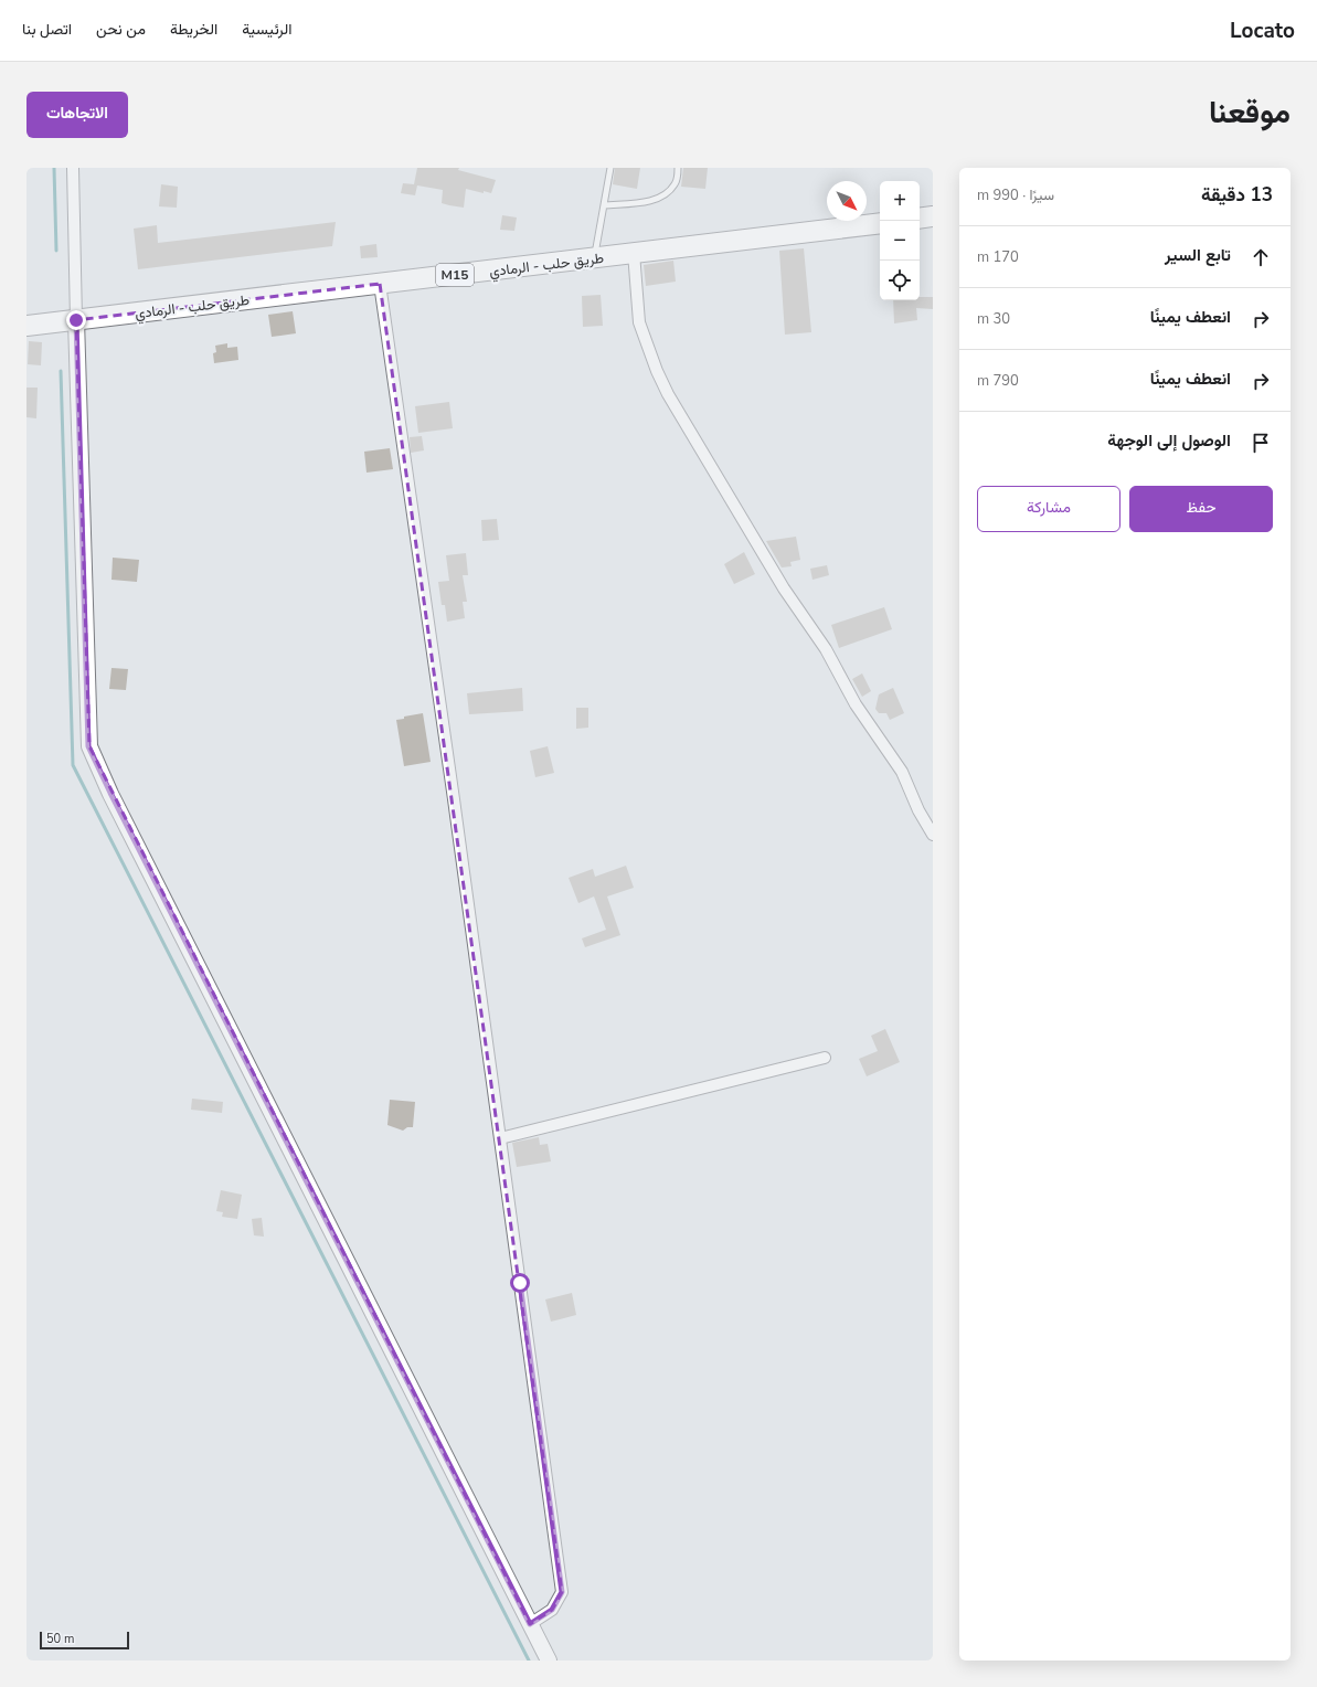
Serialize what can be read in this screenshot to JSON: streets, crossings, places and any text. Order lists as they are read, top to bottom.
{
  "streets": {
    "highway": ["طريق حلب - الرمادي", "M15"]
  },
  "scale_bar": "50 m",
  "north": "bottom right",
  "page": {
    "header": "Locato",
    "nav": [
      "الرئيسية",
      "الخريطة",
      "من نحن",
      "اتصل بنا"
    ],
    "title": "موقعنا",
    "buttons": [
      "الاتجاهات",
      ["حفظ", "مشاركة"]
    ],
    "heading": ["13 دقيقة", "سيرًا · 990 m"],
    "map_buttons": ["+", "−"],
    "list": [
      ["تابع السير", "170 m"],
      ["انعطف يمينًا", "30 m"],
      ["انعطف يمينًا", "790 m"],
      "الوصول إلى الوجهة"
    ],
    "scale": "50 m"
  }
}
